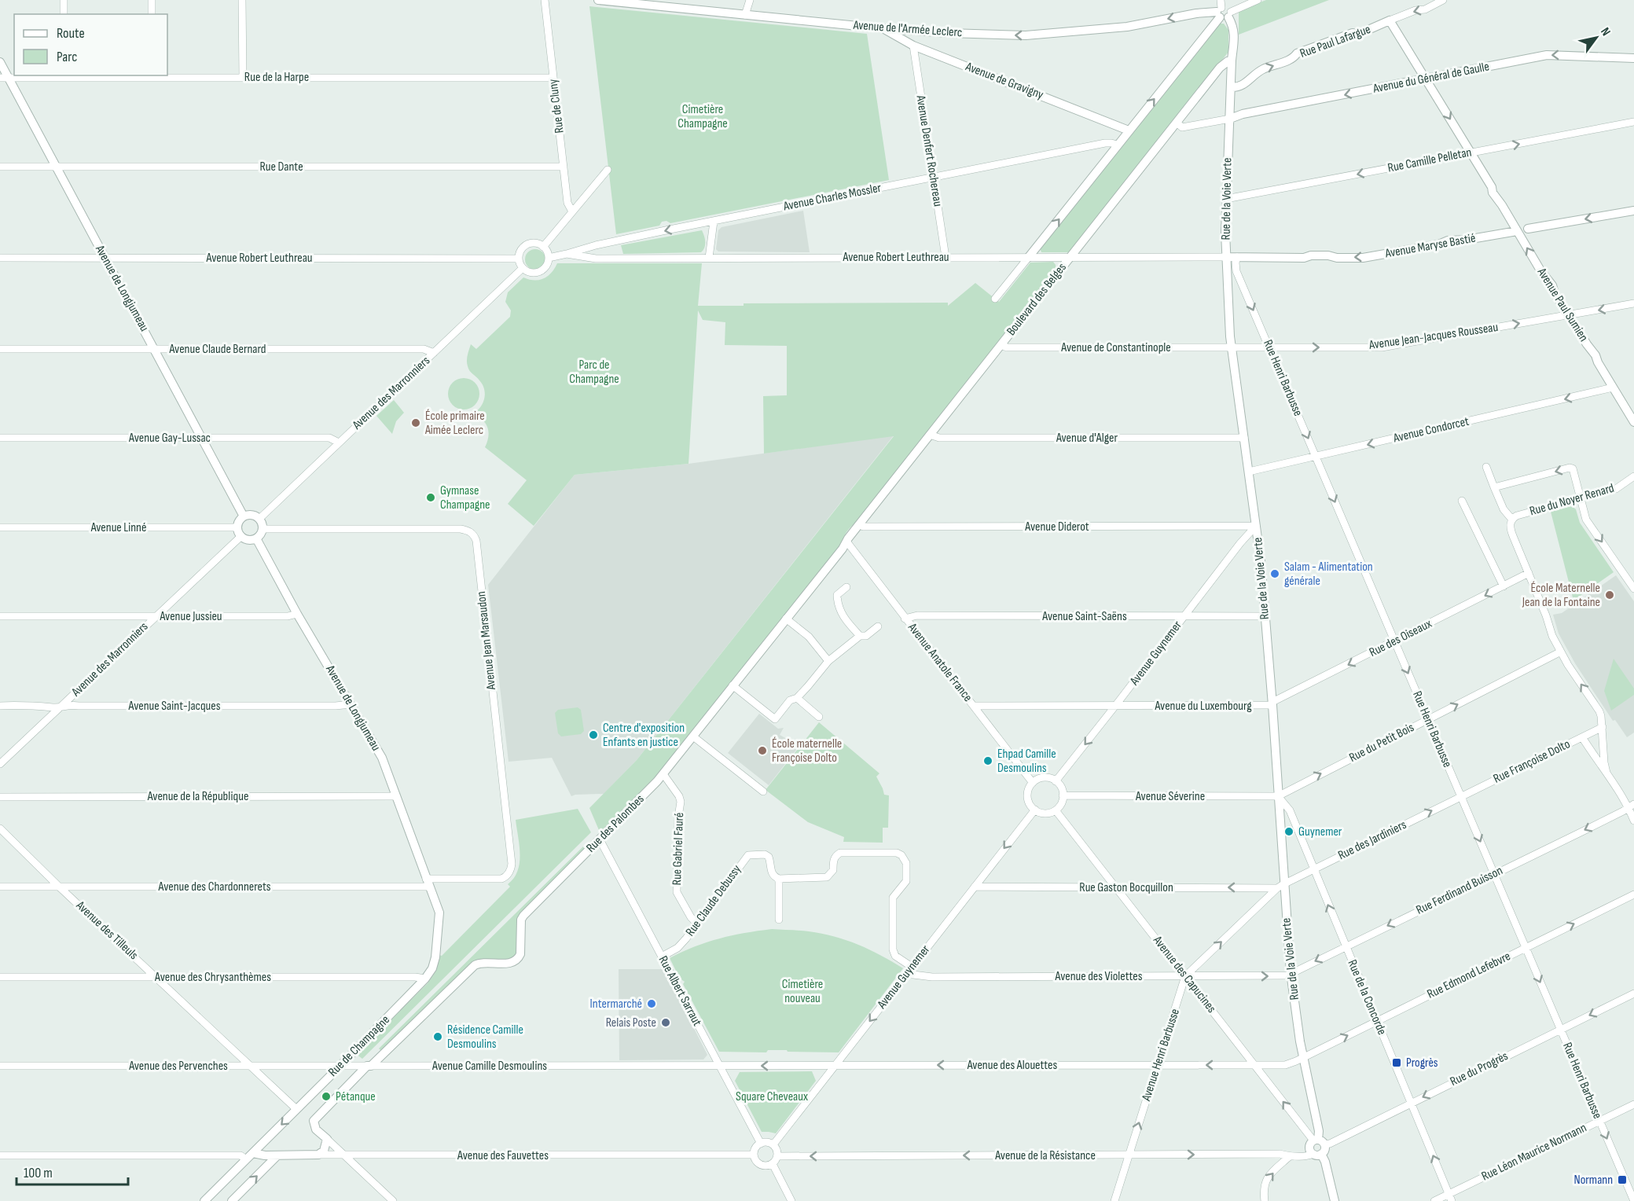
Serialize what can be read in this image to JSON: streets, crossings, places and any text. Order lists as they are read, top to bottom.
{
  "streets": {
    "street": [
      "Avenue de l'Armée Leclerc",
      "Rue Paul Lafargue",
      "Rue de la Harpe",
      "Avenue du Général de Gaulle",
      "Avenue de Gravigny",
      "Rue de Cluny",
      "Avenue Denfert Rochereau",
      "Rue Camille Pelletan",
      "Rue Dante",
      "Avenue Charles Mossler",
      "Rue de la Voie Verte",
      "Avenue Maryse Bastié",
      "Avenue Robert Leuthreau",
      "Avenue de Longjumeau",
      "Boulevard des Belges",
      "Avenue Paul Sumien",
      "Avenue Jean-Jacques Rousseau",
      "Avenue de Constantinople",
      "Avenue Claude Bernard",
      "Rue Henri Barbusse",
      "Avenue des Marronniers",
      "Avenue Condorcet",
      "Avenue Gay-Lussac",
      "Avenue d'Alger",
      "Rue du Noyer Renard",
      "Avenue Diderot",
      "Avenue Linné",
      "Avenue Jussieu",
      "Avenue Saint-Saëns",
      "Rue des Oiseaux",
      "Avenue Jean Marsaudon",
      "Avenue Guynemer",
      "Avenue Anatole France",
      "Avenue Saint-Jacques",
      "Avenue du Luxembourg",
      "Rue du Petit Bois",
      "Rue Françoise Dolto",
      "Avenue de la République",
      "Avenue Séverine",
      "Rue des Palombes",
      "Rue des Jardiniers",
      "Rue Gabriel Fauré",
      "Avenue des Chardonnerets",
      "Rue Gaston Bocquillon",
      "Rue Ferdinand Buisson",
      "Rue Claude Debussy",
      "Avenue des Tilleuls",
      "Avenue des Capucines",
      "Rue Edmond Lefebvre",
      "Avenue des Violettes",
      "Avenue des Chrysanthèmes",
      "Rue Albert Sarraut",
      "Rue de la Concorde",
      "Rue de Champagne",
      "Avenue Henri Barbusse",
      "Avenue des Alouettes",
      "Avenue des Pervenches",
      "Avenue Camille Desmoulins",
      "Rue du Progrès",
      "Rue Léon Maurice Normann",
      "Avenue des Fauvettes",
      "Avenue de la Résistance"
    ]
  },
  "crossings": [
    ["Avenue de l'Armée Leclerc", "Avenue de Gravigny"],
    ["Avenue de l'Armée Leclerc", "Rue de la Voie Verte"],
    ["Rue Paul Lafargue", "Rue de la Voie Verte"],
    ["Rue Paul Lafargue", "Avenue Paul Sumien"],
    ["Rue de la Harpe", "Rue de Cluny"],
    ["Rue de la Harpe", "Avenue de Longjumeau"],
    ["Avenue du Général de Gaulle", "Rue de la Voie Verte"],
    ["Avenue du Général de Gaulle", "Avenue Paul Sumien"],
    ["Avenue de Gravigny", "Avenue Denfert Rochereau"],
    ["Rue de Cluny", "Rue Dante"],
    ["Avenue Denfert Rochereau", "Avenue Charles Mossler"],
    ["Avenue Denfert Rochereau", "Avenue Robert Leuthreau"],
    ["Rue Camille Pelletan", "Rue de la Voie Verte"],
    ["Rue Camille Pelletan", "Avenue Paul Sumien"],
    ["Rue Dante", "Avenue de Longjumeau"],
    ["Avenue Charles Mossler", "Avenue Robert Leuthreau"],
    ["Avenue Charles Mossler", "Avenue des Marronniers"],
    ["Rue de la Voie Verte", "Avenue Maryse Bastié"],
    ["Rue de la Voie Verte", "Avenue Robert Leuthreau"],
    ["Rue de la Voie Verte", "Boulevard des Belges"],
    ["Rue de la Voie Verte", "Avenue Jean-Jacques Rousseau"],
    ["Rue de la Voie Verte", "Avenue de Constantinople"],
    ["Rue de la Voie Verte", "Avenue Condorcet"],
    ["Rue de la Voie Verte", "Avenue d'Alger"],
    ["Rue de la Voie Verte", "Avenue Diderot"],
    ["Rue de la Voie Verte", "Avenue Saint-Saëns"],
    ["Rue de la Voie Verte", "Rue des Oiseaux"],
    ["Rue de la Voie Verte", "Avenue Guynemer"],
    ["Rue de la Voie Verte", "Avenue du Luxembourg"],
    ["Rue de la Voie Verte", "Rue du Petit Bois"],
    ["Rue de la Voie Verte", "Avenue Séverine"],
    ["Rue de la Voie Verte", "Rue des Jardiniers"],
    ["Rue de la Voie Verte", "Rue Gaston Bocquillon"],
    ["Rue de la Voie Verte", "Rue Ferdinand Buisson"],
    ["Rue de la Voie Verte", "Avenue des Capucines"],
    ["Rue de la Voie Verte", "Rue Edmond Lefebvre"],
    ["Rue de la Voie Verte", "Avenue des Violettes"],
    ["Rue de la Voie Verte", "Rue de la Concorde"],
    ["Rue de la Voie Verte", "Avenue Henri Barbusse"],
    ["Rue de la Voie Verte", "Avenue des Alouettes"],
    ["Rue de la Voie Verte", "Rue du Progrès"],
    ["Rue de la Voie Verte", "Avenue de la Résistance"],
    ["Avenue Maryse Bastié", "Avenue Robert Leuthreau"],
    ["Avenue Maryse Bastié", "Avenue Paul Sumien"],
    ["Avenue Maryse Bastié", "Rue Henri Barbusse"],
    ["Avenue Robert Leuthreau", "Avenue de Longjumeau"],
    ["Avenue Robert Leuthreau", "Boulevard des Belges"],
    ["Avenue Robert Leuthreau", "Avenue des Marronniers"],
    ["Avenue de Longjumeau", "Avenue Claude Bernard"],
    ["Avenue de Longjumeau", "Avenue des Marronniers"],
    ["Avenue de Longjumeau", "Avenue Gay-Lussac"],
    ["Avenue de Longjumeau", "Avenue Linné"],
    ["Avenue de Longjumeau", "Avenue Jussieu"],
    ["Avenue de Longjumeau", "Avenue Jean Marsaudon"],
    ["Avenue de Longjumeau", "Avenue Saint-Jacques"],
    ["Avenue de Longjumeau", "Avenue de la République"],
    ["Avenue de Longjumeau", "Avenue des Chardonnerets"],
    ["Avenue de Longjumeau", "Rue de Champagne"],
    ["Boulevard des Belges", "Avenue de Constantinople"],
    ["Boulevard des Belges", "Avenue d'Alger"],
    ["Boulevard des Belges", "Avenue Diderot"],
    ["Boulevard des Belges", "Avenue Anatole France"],
    ["Boulevard des Belges", "Rue des Palombes"],
    ["Avenue Paul Sumien", "Avenue Jean-Jacques Rousseau"],
    ["Avenue Paul Sumien", "Avenue Condorcet"],
    ["Avenue Jean-Jacques Rousseau", "Avenue de Constantinople"],
    ["Avenue Jean-Jacques Rousseau", "Rue Henri Barbusse"],
    ["Avenue Claude Bernard", "Avenue des Marronniers"],
    ["Rue Henri Barbusse", "Avenue Condorcet"],
    ["Rue Henri Barbusse", "Rue des Oiseaux"],
    ["Rue Henri Barbusse", "Rue du Petit Bois"],
    ["Rue Henri Barbusse", "Rue Françoise Dolto"],
    ["Rue Henri Barbusse", "Rue des Jardiniers"],
    ["Rue Henri Barbusse", "Rue Ferdinand Buisson"],
    ["Rue Henri Barbusse", "Rue Edmond Lefebvre"],
    ["Rue Henri Barbusse", "Rue du Progrès"],
    ["Rue Henri Barbusse", "Rue Léon Maurice Normann"],
    ["Avenue des Marronniers", "Avenue Gay-Lussac"],
    ["Avenue des Marronniers", "Avenue Linné"],
    ["Avenue des Marronniers", "Avenue Jussieu"],
    ["Avenue des Marronniers", "Avenue Jean Marsaudon"],
    ["Avenue des Marronniers", "Avenue Saint-Jacques"],
    ["Avenue Diderot", "Avenue Guynemer"],
    ["Avenue Linné", "Avenue Jean Marsaudon"],
    ["Avenue Saint-Saëns", "Avenue Guynemer"],
    ["Avenue Saint-Saëns", "Avenue Anatole France"],
    ["Rue des Oiseaux", "Avenue du Luxembourg"],
    ["Avenue Jean Marsaudon", "Avenue des Chardonnerets"],
    ["Avenue Jean Marsaudon", "Rue de Champagne"],
    ["Avenue Guynemer", "Avenue Anatole France"],
    ["Avenue Guynemer", "Avenue du Luxembourg"],
    ["Avenue Guynemer", "Avenue Séverine"],
    ["Avenue Guynemer", "Rue Gaston Bocquillon"],
    ["Avenue Guynemer", "Avenue des Capucines"],
    ["Avenue Guynemer", "Avenue des Violettes"],
    ["Avenue Guynemer", "Rue Albert Sarraut"],
    ["Avenue Guynemer", "Avenue des Alouettes"],
    ["Avenue Guynemer", "Avenue des Fauvettes"],
    ["Avenue Guynemer", "Avenue de la Résistance"],
    ["Avenue Anatole France", "Avenue du Luxembourg"],
    ["Avenue Anatole France", "Avenue Séverine"],
    ["Avenue Anatole France", "Rue des Palombes"],
    ["Avenue Anatole France", "Avenue des Capucines"],
    ["Rue du Petit Bois", "Avenue Séverine"],
    ["Rue du Petit Bois", "Rue de la Concorde"],
    ["Rue Françoise Dolto", "Rue des Jardiniers"],
    ["Avenue Séverine", "Avenue des Capucines"],
    ["Avenue Séverine", "Rue de la Concorde"],
    ["Rue des Palombes", "Rue Gabriel Fauré"],
    ["Rue des Palombes", "Rue Albert Sarraut"],
    ["Rue des Palombes", "Avenue Camille Desmoulins"],
    ["Rue des Jardiniers", "Rue Gaston Bocquillon"],
    ["Rue des Jardiniers", "Rue de la Concorde"],
    ["Rue des Jardiniers", "Avenue Henri Barbusse"],
    ["Rue Gabriel Fauré", "Rue Claude Debussy"],
    ["Avenue des Chardonnerets", "Avenue des Tilleuls"],
    ["Avenue des Chardonnerets", "Rue de Champagne"],
    ["Rue Gaston Bocquillon", "Avenue des Capucines"],
    ["Rue Gaston Bocquillon", "Avenue Henri Barbusse"],
    ["Rue Ferdinand Buisson", "Avenue des Violettes"],
    ["Rue Ferdinand Buisson", "Rue de la Concorde"],
    ["Rue Claude Debussy", "Rue Albert Sarraut"],
    ["Avenue des Tilleuls", "Avenue des Chrysanthèmes"],
    ["Avenue des Tilleuls", "Rue de Champagne"],
    ["Avenue des Tilleuls", "Avenue des Pervenches"],
    ["Avenue des Capucines", "Avenue des Violettes"],
    ["Avenue des Capucines", "Avenue Henri Barbusse"],
    ["Avenue des Capucines", "Avenue des Alouettes"],
    ["Avenue des Capucines", "Rue du Progrès"],
    ["Rue Edmond Lefebvre", "Rue de la Concorde"],
    ["Rue Edmond Lefebvre", "Avenue des Alouettes"],
    ["Avenue des Violettes", "Avenue Henri Barbusse"],
    ["Avenue des Chrysanthèmes", "Rue de Champagne"],
    ["Rue Albert Sarraut", "Avenue des Alouettes"],
    ["Rue Albert Sarraut", "Avenue Camille Desmoulins"],
    ["Rue Albert Sarraut", "Avenue des Fauvettes"],
    ["Rue Albert Sarraut", "Avenue de la Résistance"],
    ["Rue de la Concorde", "Rue du Progrès"],
    ["Rue de la Concorde", "Rue Léon Maurice Normann"],
    ["Rue de Champagne", "Avenue des Pervenches"],
    ["Rue de Champagne", "Avenue des Fauvettes"],
    ["Avenue Henri Barbusse", "Avenue des Alouettes"],
    ["Avenue Henri Barbusse", "Avenue de la Résistance"],
    ["Avenue des Alouettes", "Avenue Camille Desmoulins"],
    ["Avenue des Pervenches", "Avenue Camille Desmoulins"],
    ["Avenue des Fauvettes", "Avenue de la Résistance"]
  ],
  "one_way": [
    "Avenue de l'Armée Leclerc",
    "Avenue du Général de Gaulle",
    "Avenue Maryse Bastié",
    "Rue Henri Barbusse",
    "Avenue Condorcet",
    "Rue des Oiseaux",
    "Avenue Guynemer",
    "Rue du Petit Bois",
    "Rue des Jardiniers",
    "Rue Gaston Bocquillon",
    "Rue Ferdinand Buisson",
    "Rue Edmond Lefebvre",
    "Rue de la Concorde",
    "Avenue Henri Barbusse",
    "Avenue des Alouettes",
    "Rue du Progrès"
  ],
  "parks": [
    "Cimetière Champagne",
    "Parc de Champagne",
    "Cimetière nouveau",
    "Square Cheveaux"
  ],
  "places": {
    "other": [
      "École primaire Aimée Leclerc",
      "Gymnase Champagne",
      "Salam - Alimentation générale",
      "École Maternelle Jean de la Fontaine",
      "Centre d'exposition Enfants en justice",
      "École maternelle Françoise Dolto",
      "Ehpad Camille Desmoulins",
      "Guynemer",
      "Intermarché",
      "Relais Poste",
      "Résidence Camille Desmoulins",
      "Pétanque"
    ],
    "transit": ["Progrès", "Normann"]
  },
  "legend": ["Route", "Parc"],
  "scale_bar": "100 m",
  "north": "top right"
}
